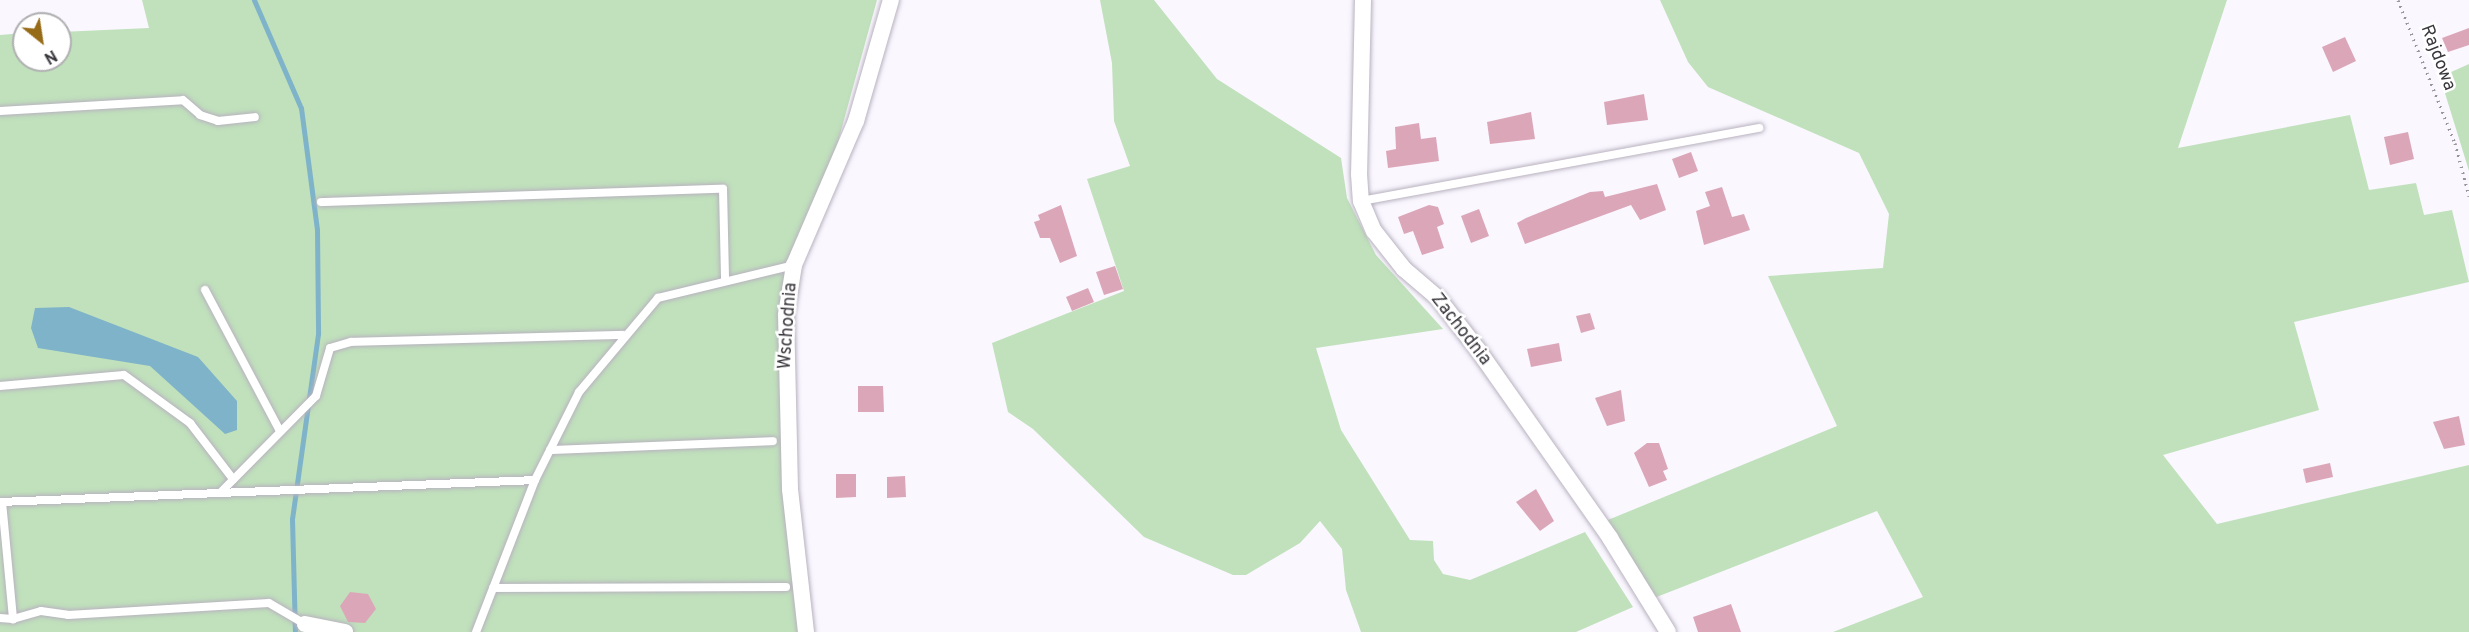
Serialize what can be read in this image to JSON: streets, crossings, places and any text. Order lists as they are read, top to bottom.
{
  "streets": {
    "street": ["Wschodnia", "Zachodnia"],
    "path": ["Rajdowa"]
  },
  "north": "bottom right"
}
